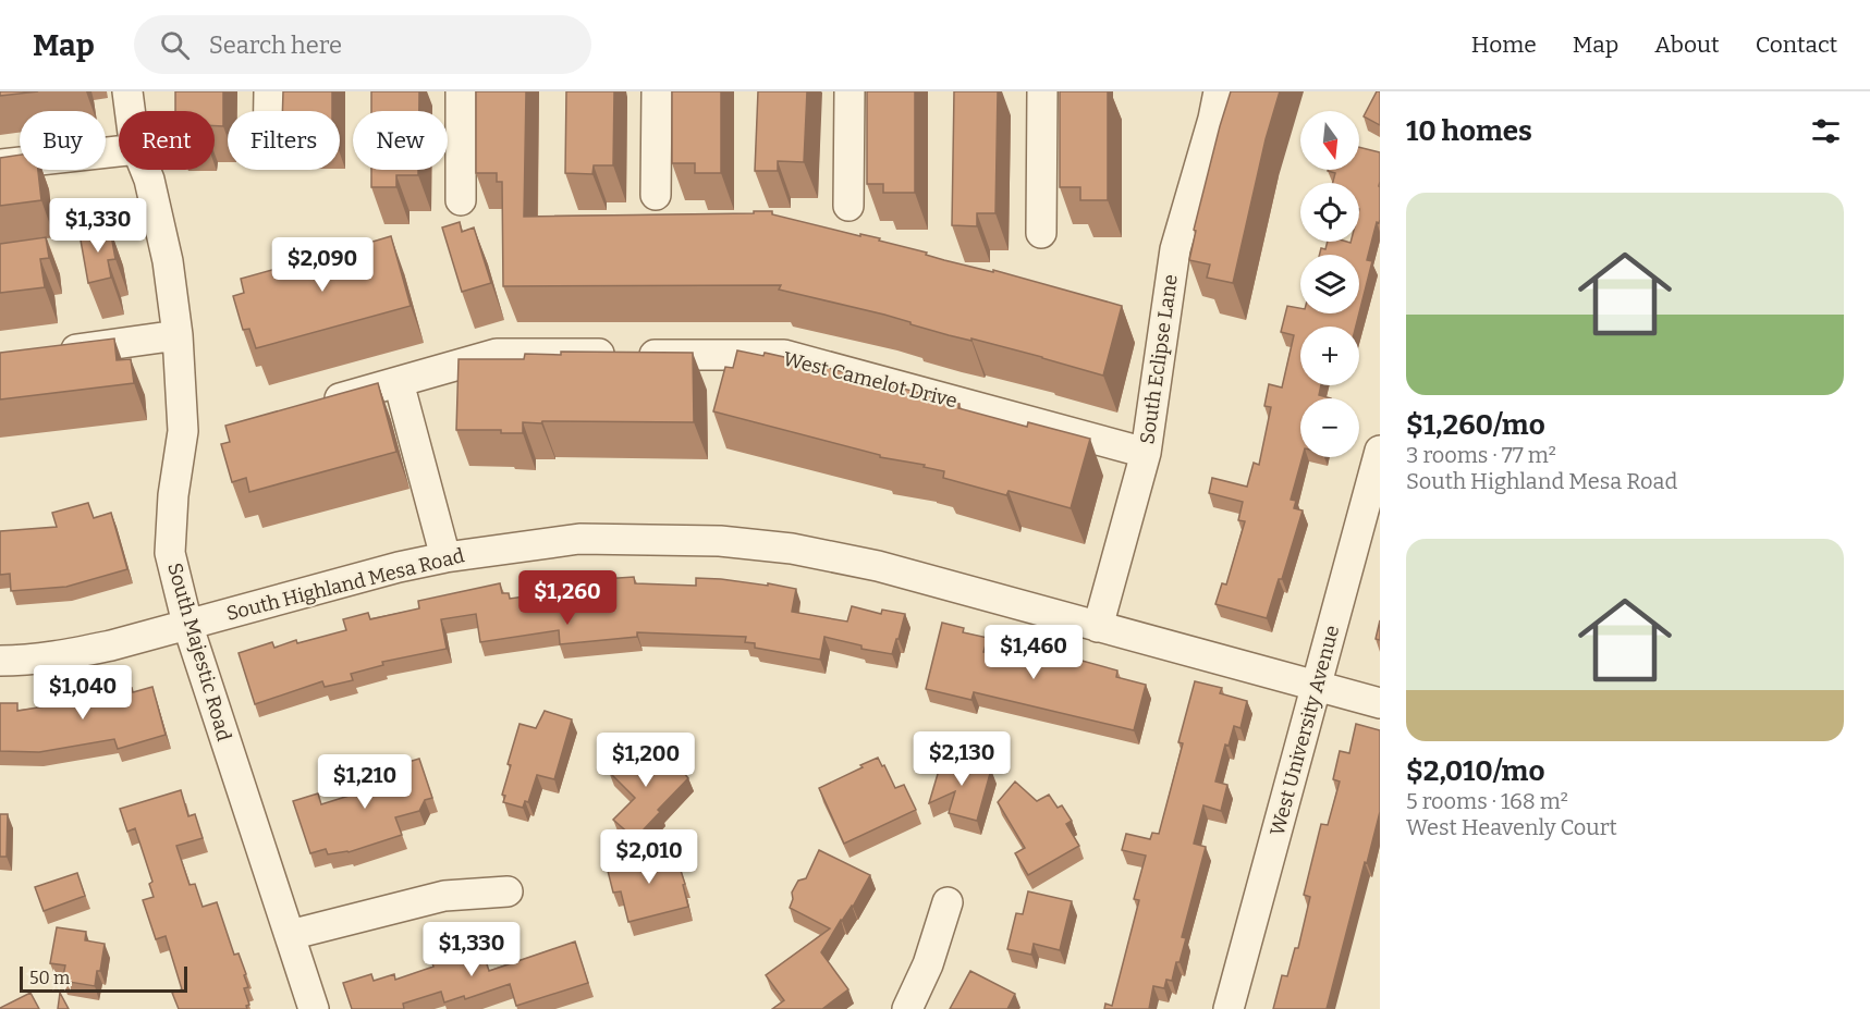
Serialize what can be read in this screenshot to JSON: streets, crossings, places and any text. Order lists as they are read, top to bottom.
{
  "streets": {
    "street": [
      "South Eclipse Lane",
      "West Camelot Drive",
      "South Highland Mesa Road",
      "South Majestic Road",
      "West University Avenue"
    ]
  },
  "crossings": [
    ["South Eclipse Lane", "West Camelot Drive"],
    ["South Eclipse Lane", "South Highland Mesa Road"],
    ["South Highland Mesa Road", "South Majestic Road"],
    ["South Highland Mesa Road", "West University Avenue"]
  ],
  "scale_bar": "50 m",
  "north": "bottom",
  "page": {
    "header": "Map",
    "search": "Search here",
    "nav": [
      "Home",
      "Map",
      "About",
      "Contact"
    ],
    "heading": "10 homes",
    "map_buttons": ["+", "−"],
    "chip": [
      "Buy",
      "Rent",
      "Filters",
      "New"
    ],
    "list": [
      {
        "name": "$1,260/mo",
        "note": "3 rooms · 77 m² · South Highland Mesa Road"
      },
      {
        "name": "$2,010/mo",
        "note": "5 rooms · 168 m² · West Heavenly Court"
      }
    ],
    "price": [
      "$1,330",
      "$2,090",
      "$1,260",
      "$1,460",
      "$1,040",
      "$2,130",
      "$1,200",
      "$1,210",
      "$2,010",
      "$1,330"
    ],
    "scale": "50 m"
  }
}
